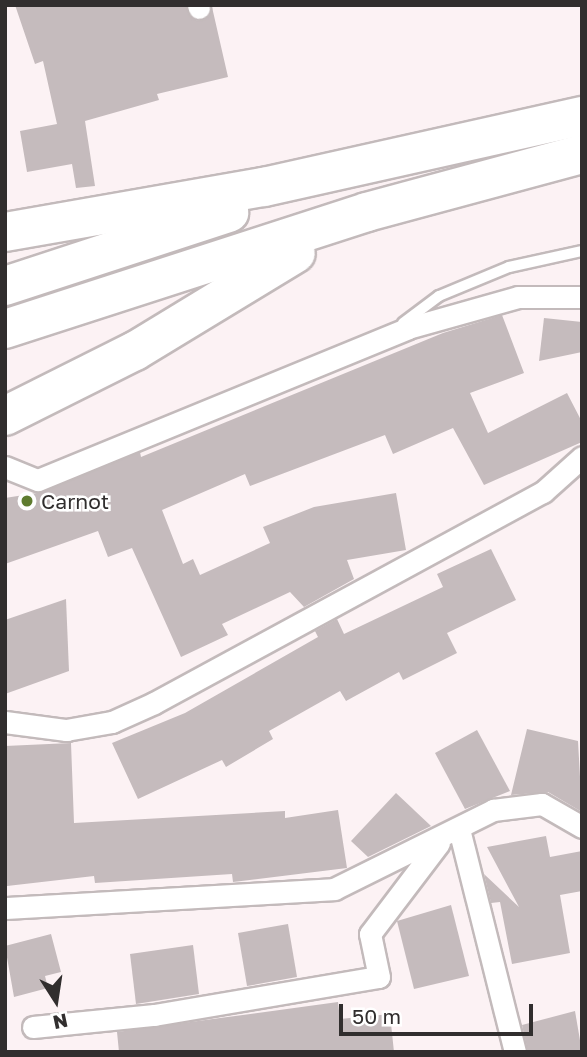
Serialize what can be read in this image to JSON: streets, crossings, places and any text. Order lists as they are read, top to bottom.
{
  "places": ["Carnot"],
  "scale_bar": "50 m",
  "north": "bottom"
}
